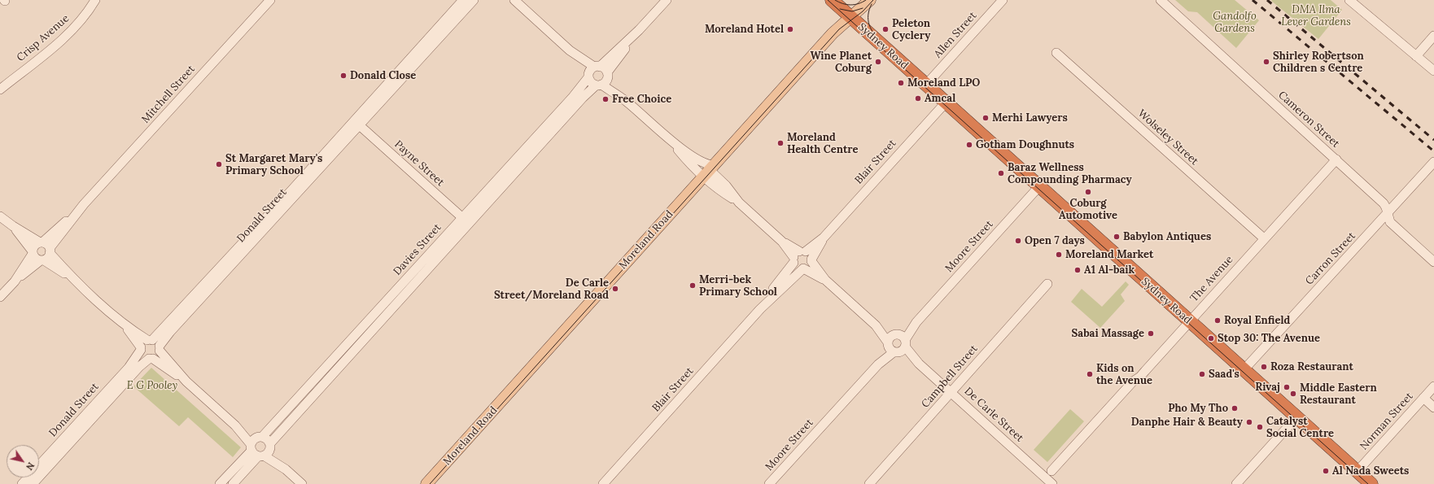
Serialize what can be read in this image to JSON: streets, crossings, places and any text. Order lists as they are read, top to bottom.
{
  "streets": {
    "highway": ["Sydney Road"],
    "main road": ["Moreland Road"],
    "street": [
      "Allen Street",
      "Crisp Avenue",
      "Mitchell Street",
      "Cameron Street",
      "Wolseley Street",
      "Blair Street",
      "Payne Street",
      "Donald Street",
      "Moore Street",
      "Davies Street",
      "Carron Street",
      "The Avenue",
      "Campbell Street",
      "De Carle Street",
      "Norman Street"
    ]
  },
  "crossings": [
    ["Allen Street", "Sydney Road"],
    ["Sydney Road", "Blair Street"],
    ["Sydney Road", "Moreland Road"],
    ["Sydney Road", "Moore Street"],
    ["Sydney Road", "Carron Street"],
    ["Sydney Road", "The Avenue"],
    ["Sydney Road", "Norman Street"],
    ["Cameron Street", "Carron Street"],
    ["Cameron Street", "The Avenue"],
    ["Wolseley Street", "The Avenue"],
    ["Blair Street", "De Carle Street"],
    ["Payne Street", "Donald Street"],
    ["Payne Street", "Davies Street"],
    ["Moore Street", "De Carle Street"],
    ["Campbell Street", "De Carle Street"]
  ],
  "parks": ["DMA Ilma Lever Gardens", "Gandolfo Gardens", "E G Pooley"],
  "places": [
    "Moreland Hotel",
    "Peleton Cyclery",
    "Wine Planet Coburg",
    "Shirley Robertson Children s Centre",
    "Donald Close",
    "Moreland LPO",
    "Amcal",
    "Free Choice",
    "Merhi Lawyers",
    "Moreland Health Centre",
    "Gotham Doughnuts",
    "St Margaret Mary's Primary School",
    "Baraz Wellness Compounding Pharmacy",
    "Coburg Automotive",
    "Babylon Antiques",
    "Open 7 days",
    "Moreland Market",
    "A1 Al-baik",
    "Merri-bek Primary School",
    "De Carle Street/Moreland Road",
    "Royal Enfield",
    "Sabai Massage",
    "Stop 30: The Avenue",
    "Roza Restaurant",
    "Kids on the Avenue",
    "Saad's",
    "Rivaj",
    "Middle Eastern Restaurant",
    "Pho My Tho",
    "Danphe Hair & Beauty",
    "Catalyst Social Centre",
    "Al Nada Sweets"
  ],
  "north": "bottom right"
}
